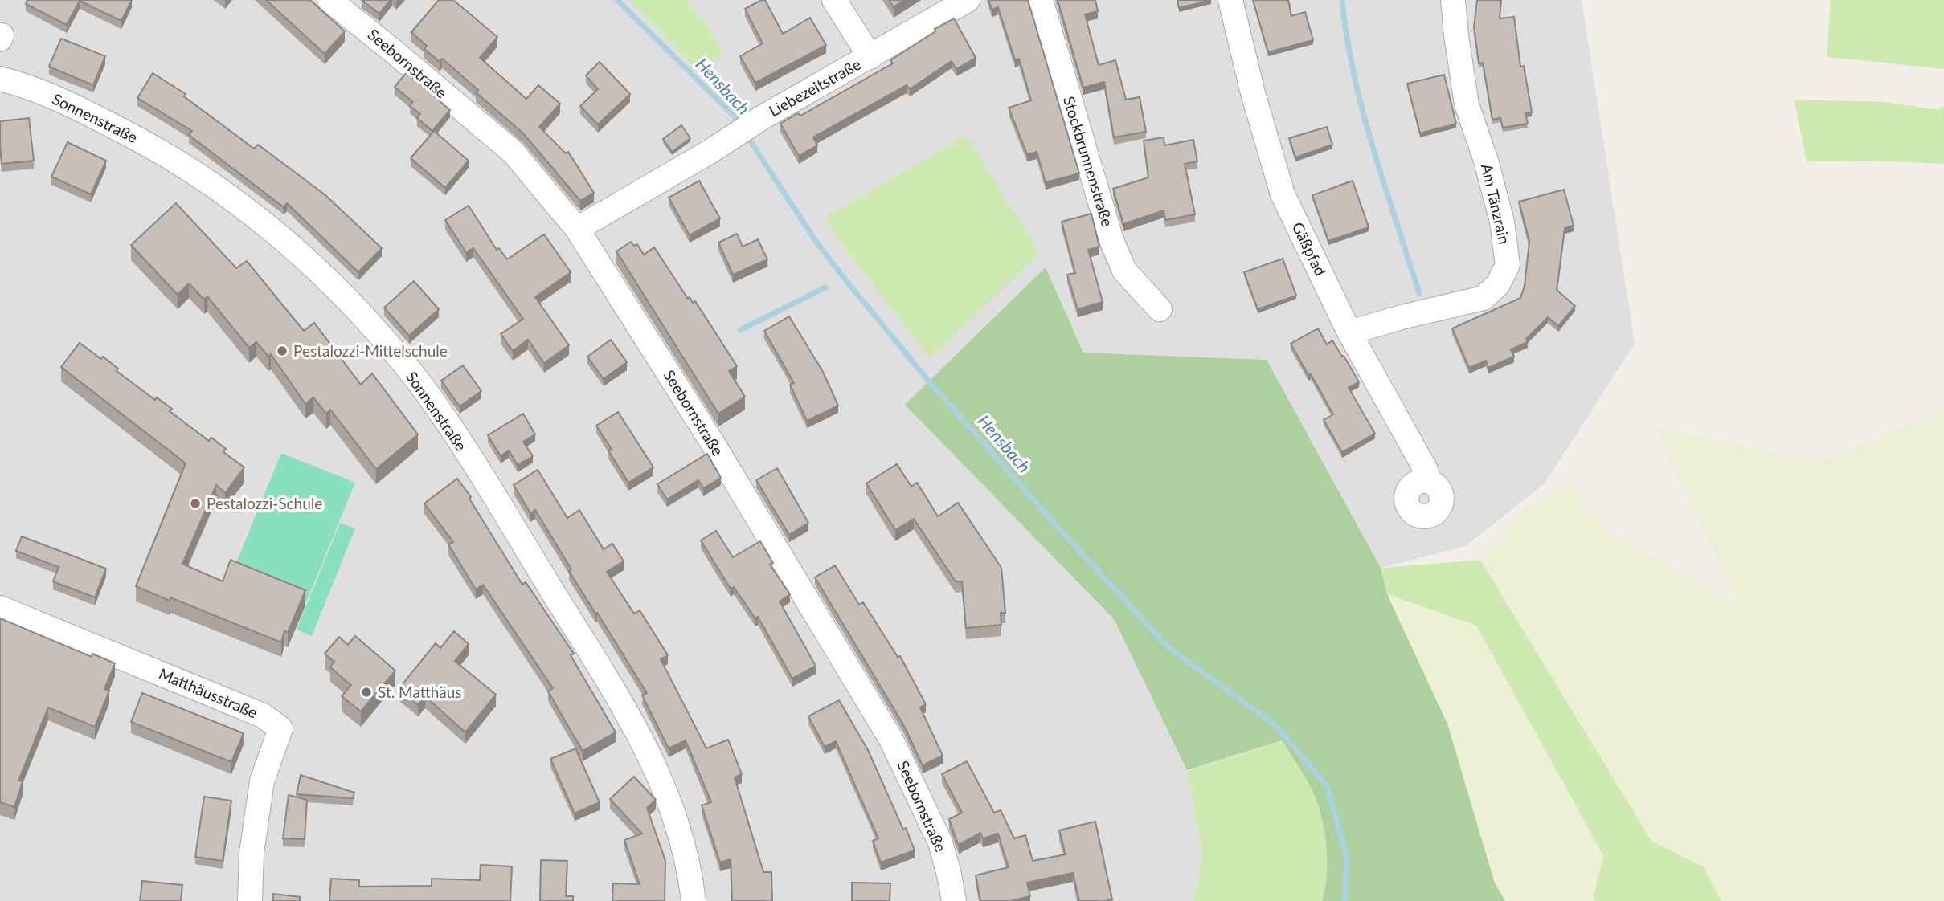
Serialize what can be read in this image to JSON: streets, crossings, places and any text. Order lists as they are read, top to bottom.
{
  "streets": {
    "street": [
      "Seebornstraße",
      "Liebezeitstraße",
      "Sonnenstraße",
      "Stockbrunnenstraße",
      "Am Tänzrain",
      "Gäßpfad",
      "Matthäusstraße"
    ]
  },
  "crossings": [
    ["Seebornstraße", "Liebezeitstraße"],
    ["Am Tänzrain", "Gäßpfad"]
  ],
  "water": ["Hensbach"],
  "places": ["Pestalozzi-Mittelschule", "Pestalozzi-Schule", "St. Matthäus"]
}
